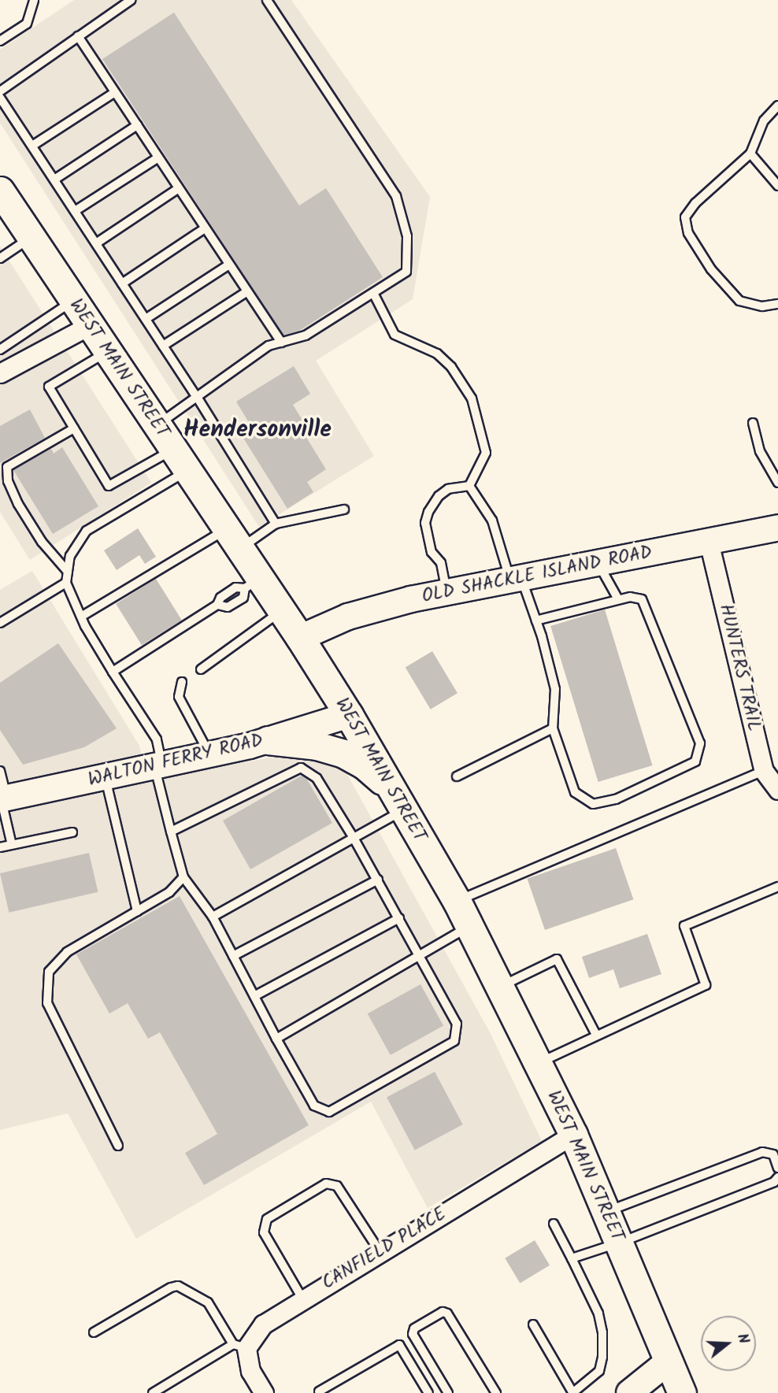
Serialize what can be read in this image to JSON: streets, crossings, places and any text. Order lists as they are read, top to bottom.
{
  "streets": {
    "main road": ["WEST MAIN STREET"],
    "street": [
      "OLD SHACKLE ISLAND ROAD",
      "HUNTERS TRAIL",
      "WALTON FERRY ROAD",
      "CANFIELD PLACE"
    ]
  },
  "crossings": [
    ["WEST MAIN STREET", "OLD SHACKLE ISLAND ROAD"],
    ["WEST MAIN STREET", "WALTON FERRY ROAD"],
    ["WEST MAIN STREET", "CANFIELD PLACE"],
    ["OLD SHACKLE ISLAND ROAD", "HUNTERS TRAIL"]
  ],
  "districts": ["Hendersonville"],
  "north": "right"
}
